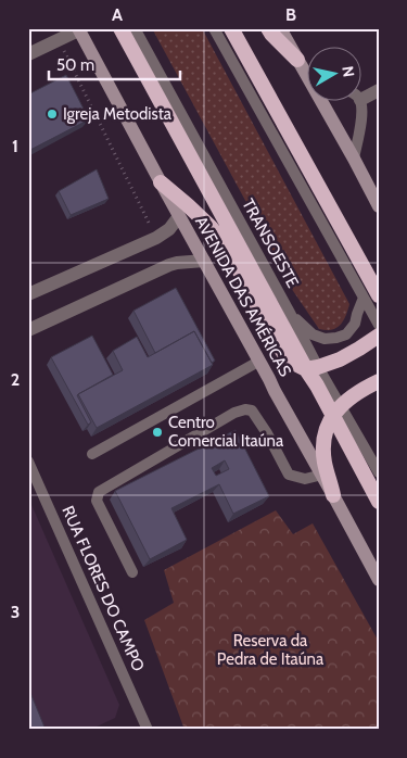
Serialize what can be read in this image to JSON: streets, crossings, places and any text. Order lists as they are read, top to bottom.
{
  "streets": {
    "highway": ["AVENIDA DAS AMÉRICAS"],
    "lane": ["TRANSOESTE", "RUA FLORES DO CAMPO"]
  },
  "crossings": [
    ["TRANSOESTE", "AVENIDA DAS AMÉRICAS"]
  ],
  "parks": ["Reserva da Pedra de Itaúna"],
  "places": ["Igreja Metodista", "Centro Comercial Itaúna"],
  "scale_bar": "50 m",
  "north": "right",
  "grid": {
    "columns": ["A", "B"],
    "rows": ["1", "2", "3"]
  }
}
